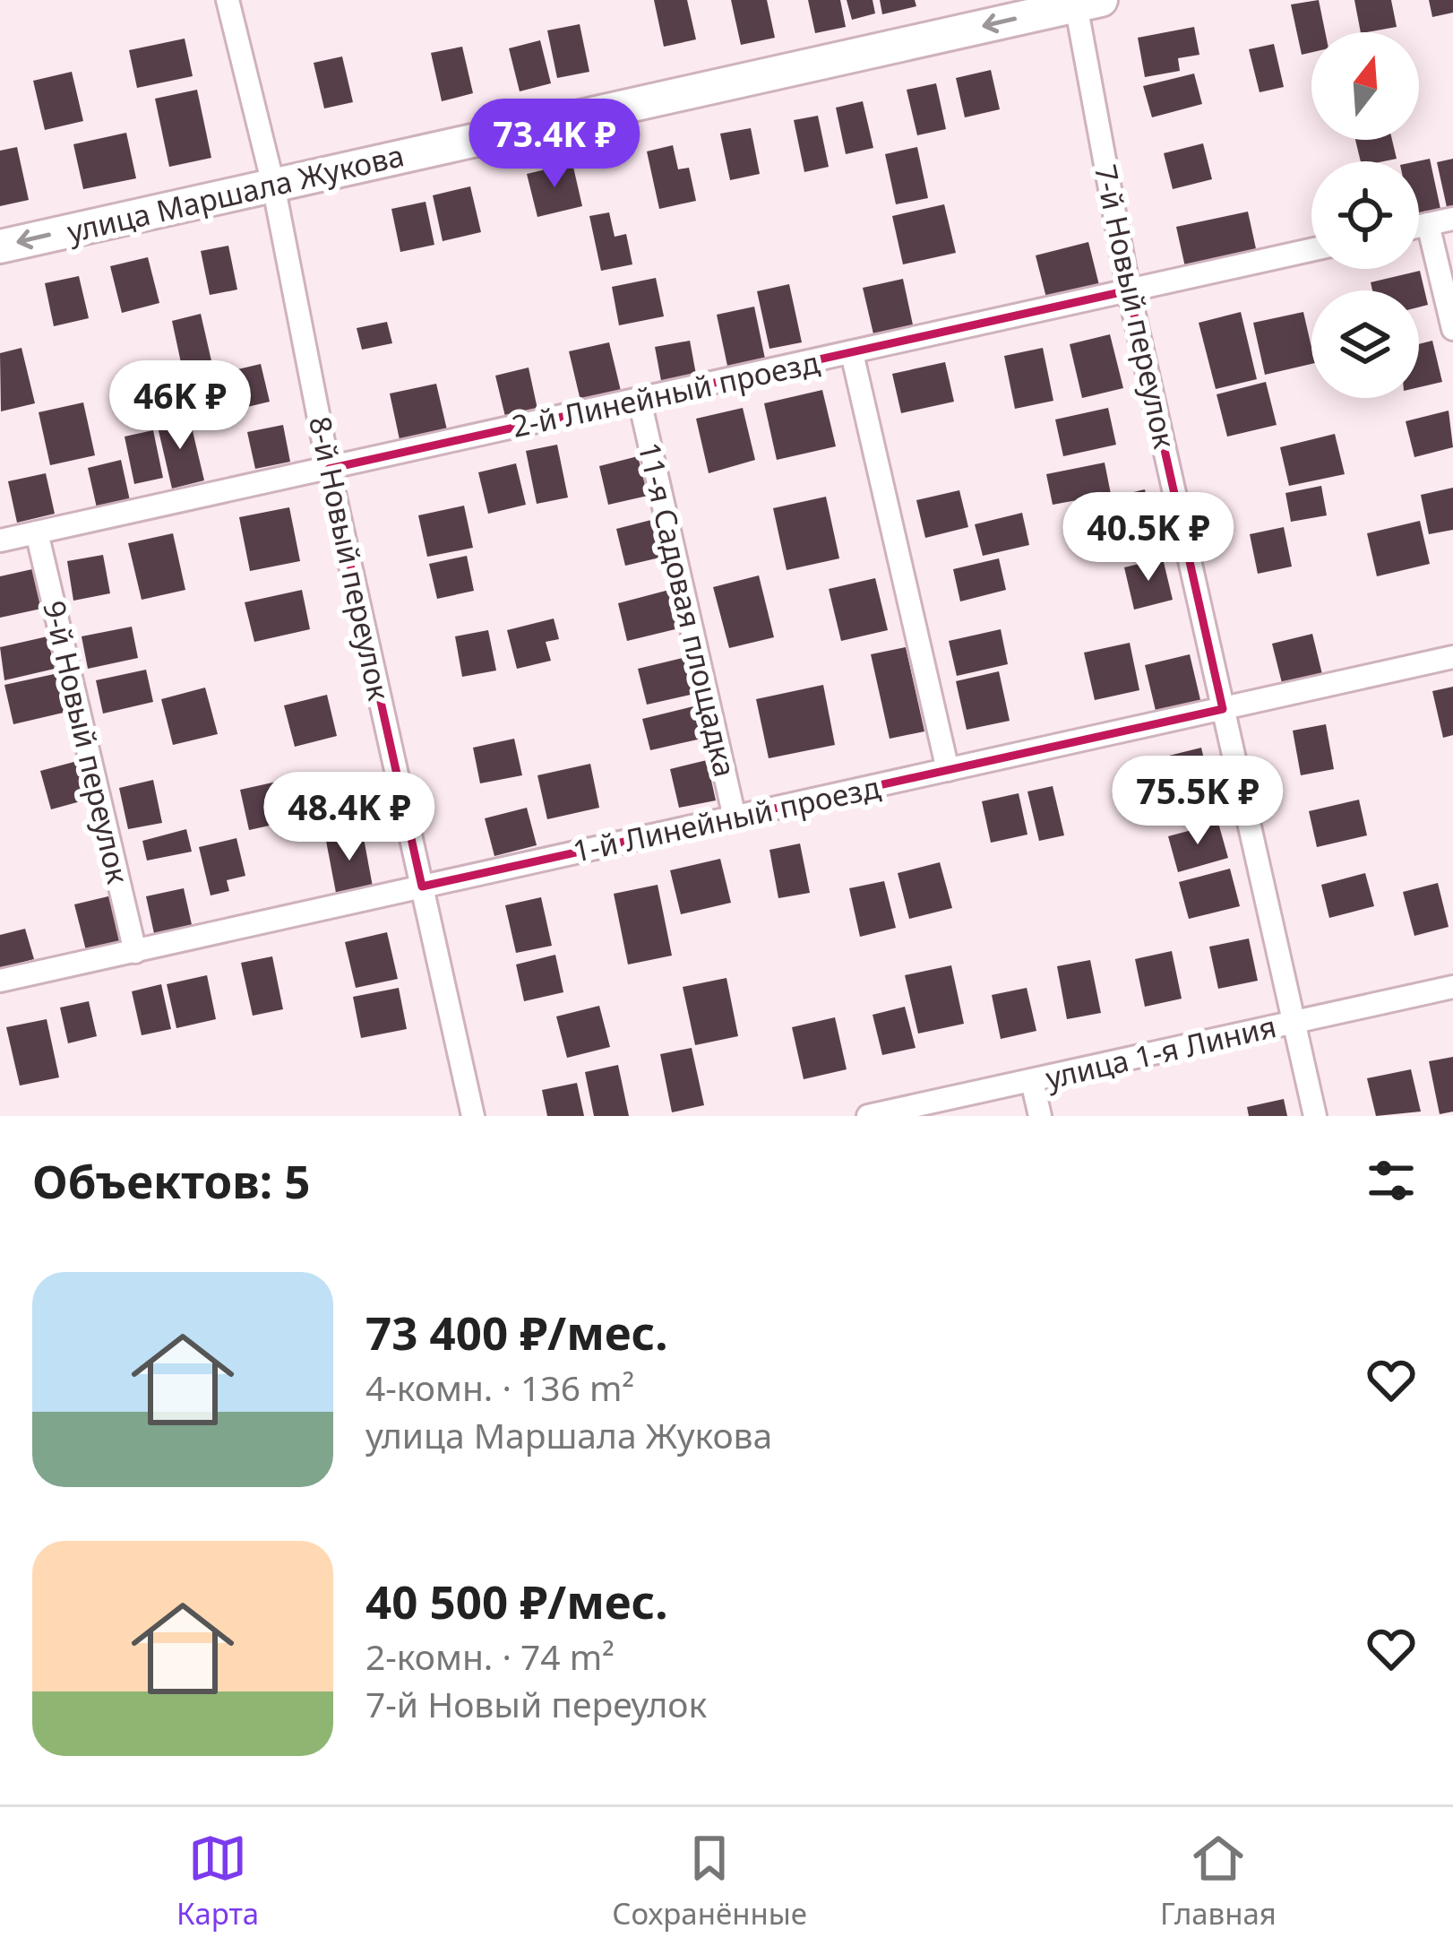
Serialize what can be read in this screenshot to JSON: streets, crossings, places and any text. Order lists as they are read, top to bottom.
{
  "streets": {
    "main road": ["улица Маршала Жукова"],
    "street": [
      "7-й Новый переулок",
      "2-й Линейный проезд",
      "8-й Новый переулок",
      "11-я Садовая площадка",
      "9-й Новый переулок",
      "1-й Линейный проезд",
      "улица 1-я Линия"
    ]
  },
  "crossings": [
    ["улица Маршала Жукова", "7-й Новый переулок"],
    ["улица Маршала Жукова", "8-й Новый переулок"],
    ["7-й Новый переулок", "2-й Линейный проезд"],
    ["7-й Новый переулок", "1-й Линейный проезд"],
    ["7-й Новый переулок", "улица 1-я Линия"],
    ["2-й Линейный проезд", "8-й Новый переулок"],
    ["2-й Линейный проезд", "11-я Садовая площадка"],
    ["2-й Линейный проезд", "9-й Новый переулок"],
    ["8-й Новый переулок", "1-й Линейный проезд"],
    ["11-я Садовая площадка", "1-й Линейный проезд"],
    ["9-й Новый переулок", "1-й Линейный проезд"]
  ],
  "one_way": ["улица Маршала Жукова"],
  "north": "top",
  "page": {
    "price": [
      "73.4K ₽",
      "46K ₽",
      "40.5K ₽",
      "75.5K ₽",
      "48.4K ₽"
    ],
    "heading": "Объектов: 5",
    "list": [
      {
        "name": "73 400 ₽/мес.",
        "note": "4-комн. · 136 m² · улица Маршала Жукова"
      },
      {
        "name": "40 500 ₽/мес.",
        "note": "2-комн. · 74 m² · 7-й Новый переулок"
      }
    ],
    "tabs": ["Карта", "Сохранённые", "Главная"]
  }
}
